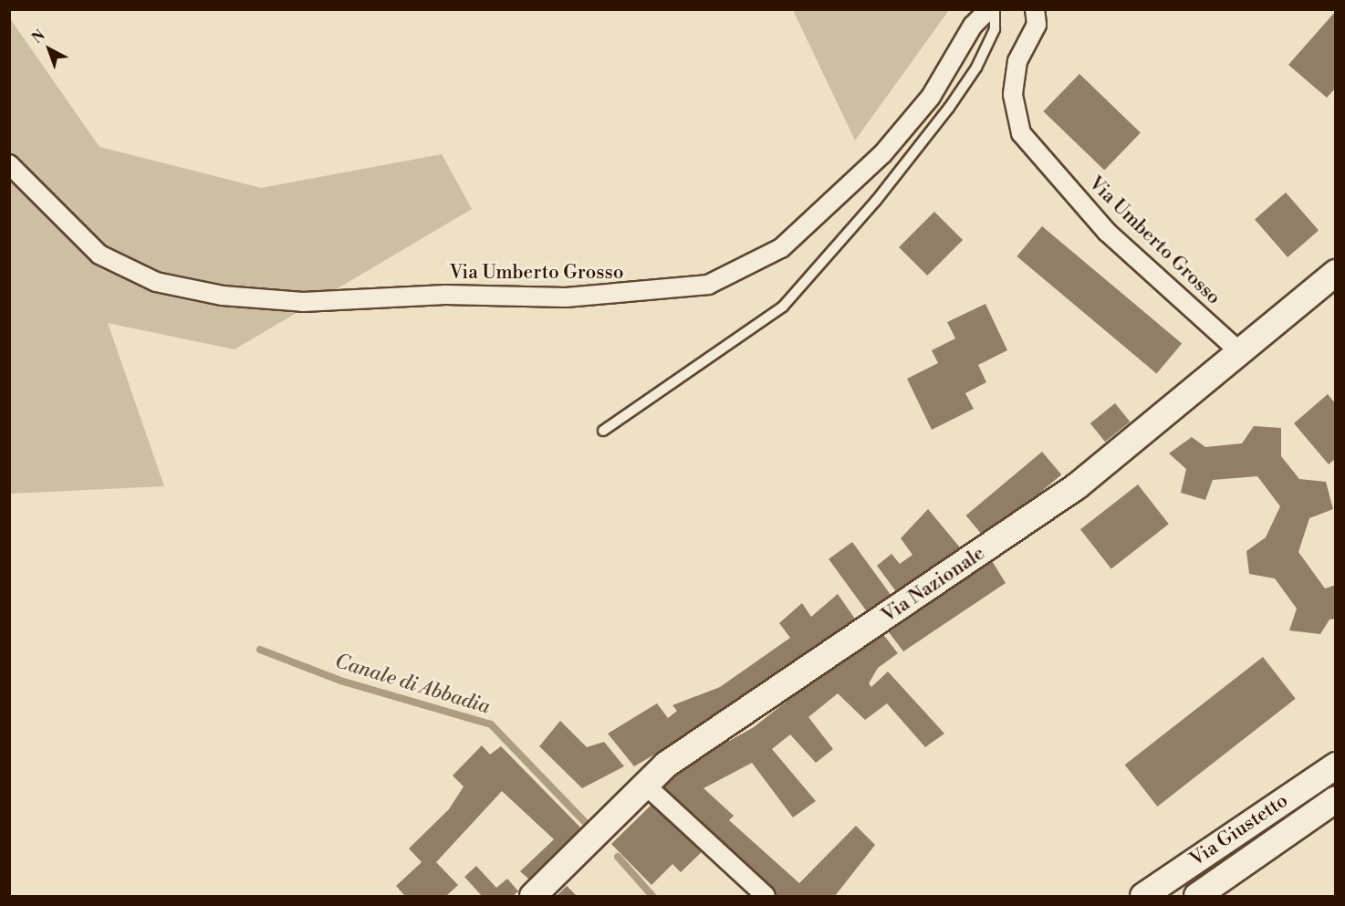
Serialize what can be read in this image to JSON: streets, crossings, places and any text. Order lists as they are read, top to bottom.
{
  "streets": {
    "street": ["Via Umberto Grosso", "Via Nazionale", "Via Giustetto"]
  },
  "crossings": [
    ["Via Umberto Grosso", "Via Nazionale"]
  ],
  "water": ["Canale di Abbadia"],
  "north": "top left"
}
